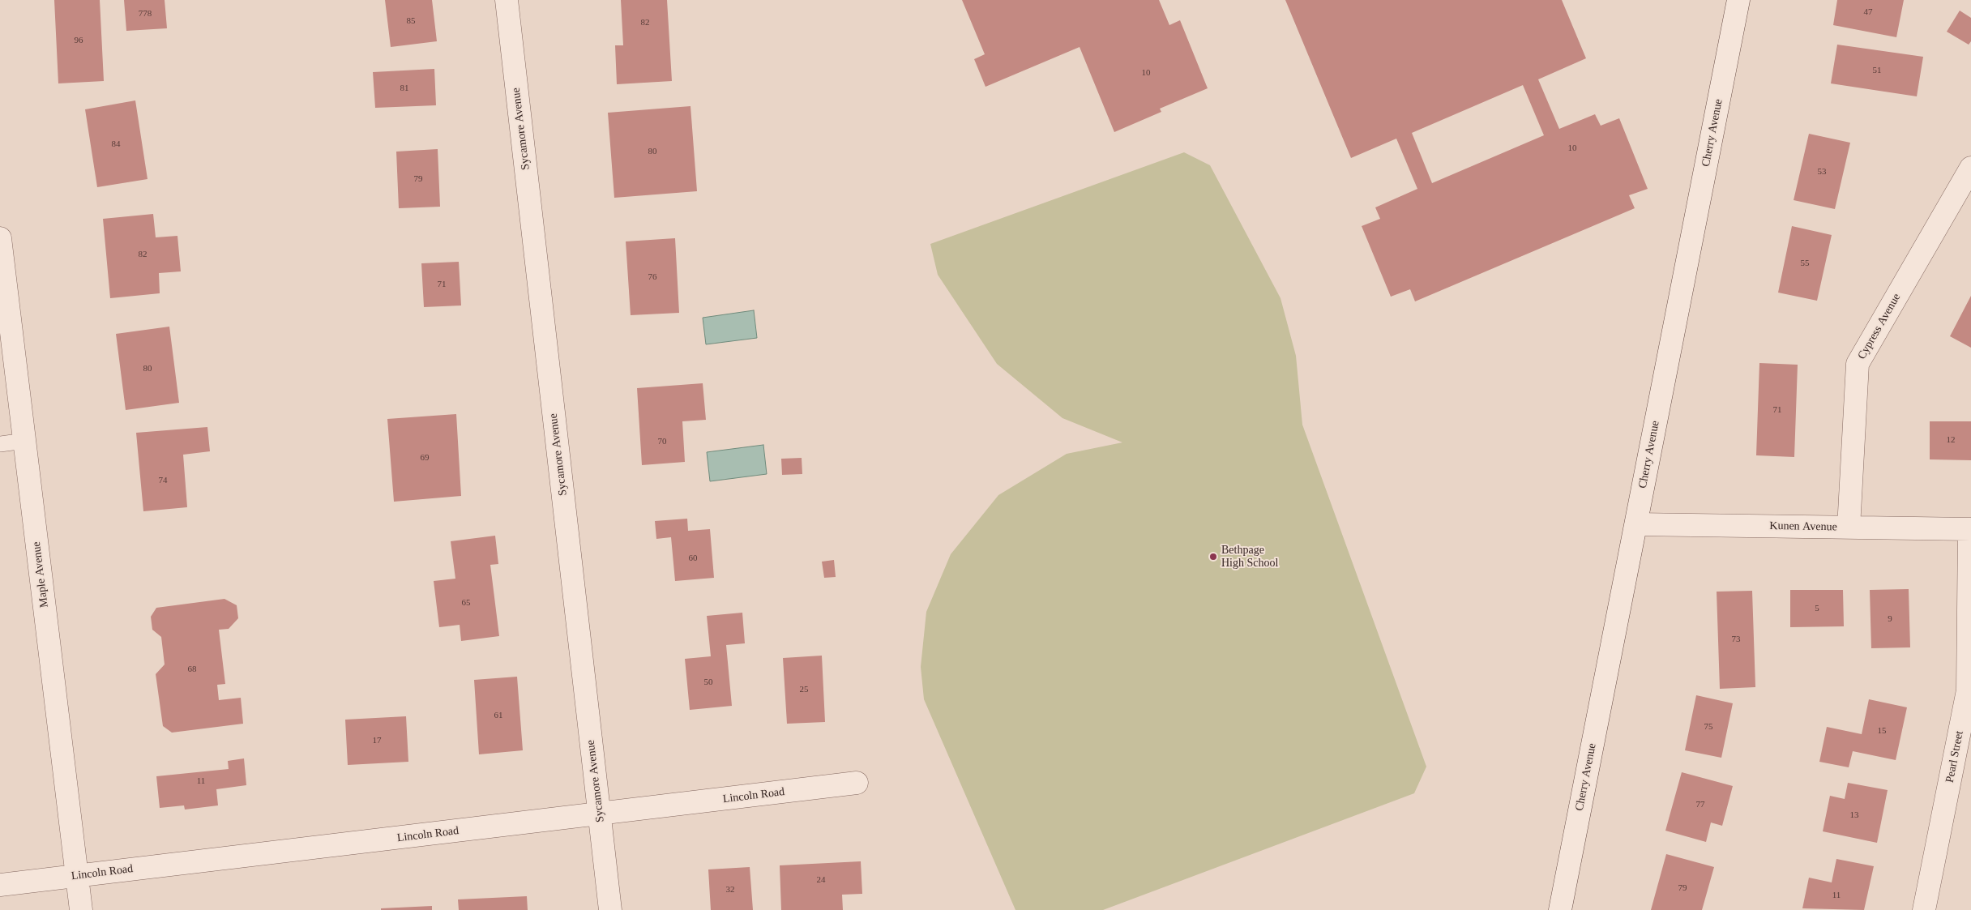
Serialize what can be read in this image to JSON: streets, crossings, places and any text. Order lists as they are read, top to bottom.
{
  "streets": {
    "street": [
      "Sycamore Avenue",
      "Cherry Avenue",
      "Cypress Avenue",
      "Kunen Avenue",
      "Maple Avenue",
      "Pearl Street",
      "Lincoln Road"
    ]
  },
  "crossings": [
    ["Sycamore Avenue", "Lincoln Road"],
    ["Cherry Avenue", "Kunen Avenue"],
    ["Cypress Avenue", "Kunen Avenue"],
    ["Kunen Avenue", "Pearl Street"],
    ["Maple Avenue", "Lincoln Road"]
  ],
  "places": ["Bethpage High School"],
  "house_numbers": [
    "47",
    "778",
    "85",
    "82",
    "96",
    "51",
    "10",
    "81",
    "84",
    "10",
    "80",
    "53",
    "79",
    "82",
    "55",
    "76",
    "71",
    "80",
    "71",
    "12",
    "70",
    "69",
    "74",
    "60",
    "65",
    "5",
    "9",
    "73",
    "68",
    "50",
    "25",
    "61",
    "75",
    "15",
    "17",
    "11",
    "77",
    "13",
    "24",
    "79",
    "32",
    "11"
  ]
}
